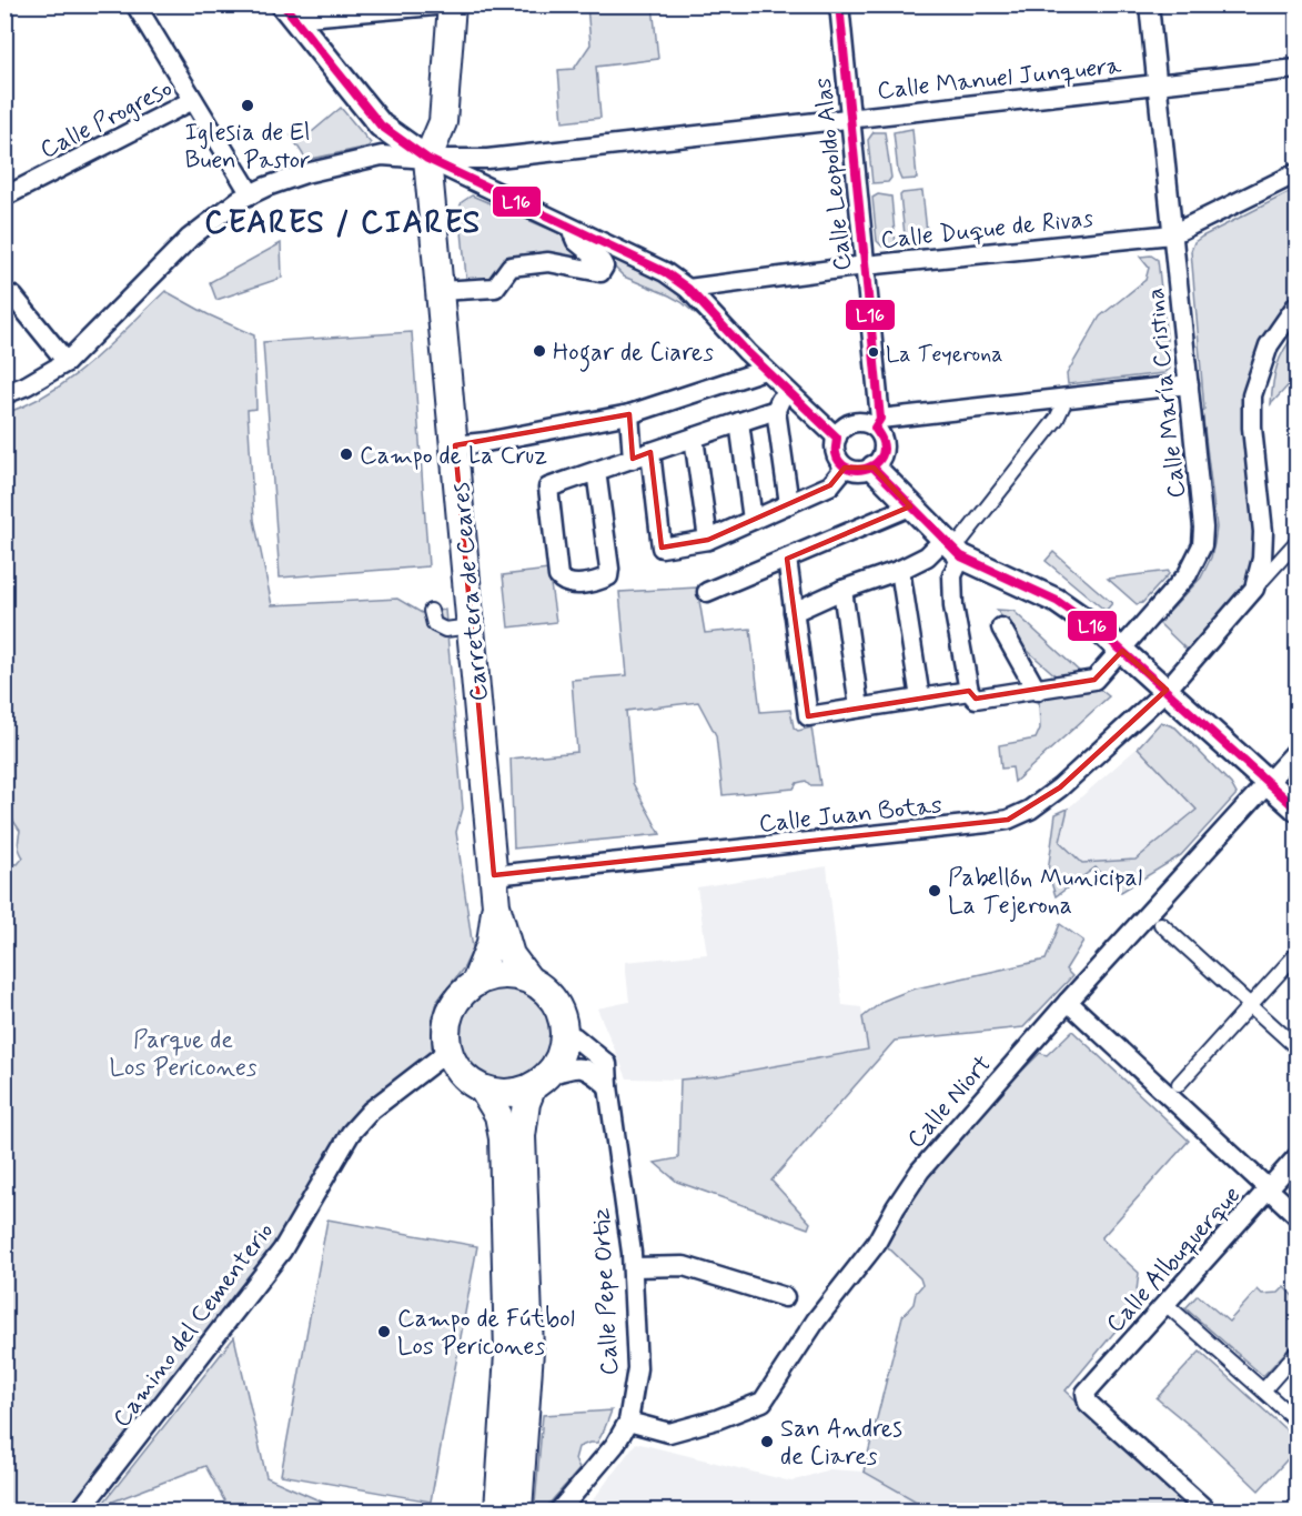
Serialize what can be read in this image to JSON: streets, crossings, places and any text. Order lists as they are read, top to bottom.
{
  "streets": {
    "main road": ["Carretera de Ceares"],
    "street": [
      "Calle Manuel Junquera",
      "Calle Progreso",
      "Calle Leopoldo Alas",
      "Calle Duque de Rivas",
      "Calle María Cristina",
      "Calle Juan Botas",
      "Calle Niort",
      "Calle Albuquerque",
      "Calle Pepe Ortiz",
      "Camino del Cementerio"
    ]
  },
  "crossings": [
    ["Calle Manuel Junquera", "Calle Leopoldo Alas"],
    ["Calle Manuel Junquera", "Calle María Cristina"],
    ["Calle Manuel Junquera", "Carretera de Ceares"],
    ["Calle Leopoldo Alas", "Calle Duque de Rivas"],
    ["Calle Duque de Rivas", "Calle María Cristina"],
    ["Carretera de Ceares", "Calle Juan Botas"],
    ["Carretera de Ceares", "Calle Pepe Ortiz"],
    ["Carretera de Ceares", "Camino del Cementerio"],
    ["Calle Niort", "Calle Pepe Ortiz"],
    ["Calle Pepe Ortiz", "Camino del Cementerio"]
  ],
  "districts": ["CEARES / CIARES"],
  "parks": ["Parque de Los Pericones"],
  "places": [
    "Iglesia de El Buen Pastor",
    "Hogar de Ciares",
    "La Teyerona",
    "Campo de La Cruz",
    "Pabellón Municipal La Tejerona",
    "Campo de Fútbol Los Pericones",
    "San Andres de Ciares"
  ],
  "lines": ["transit line L16"]
}
